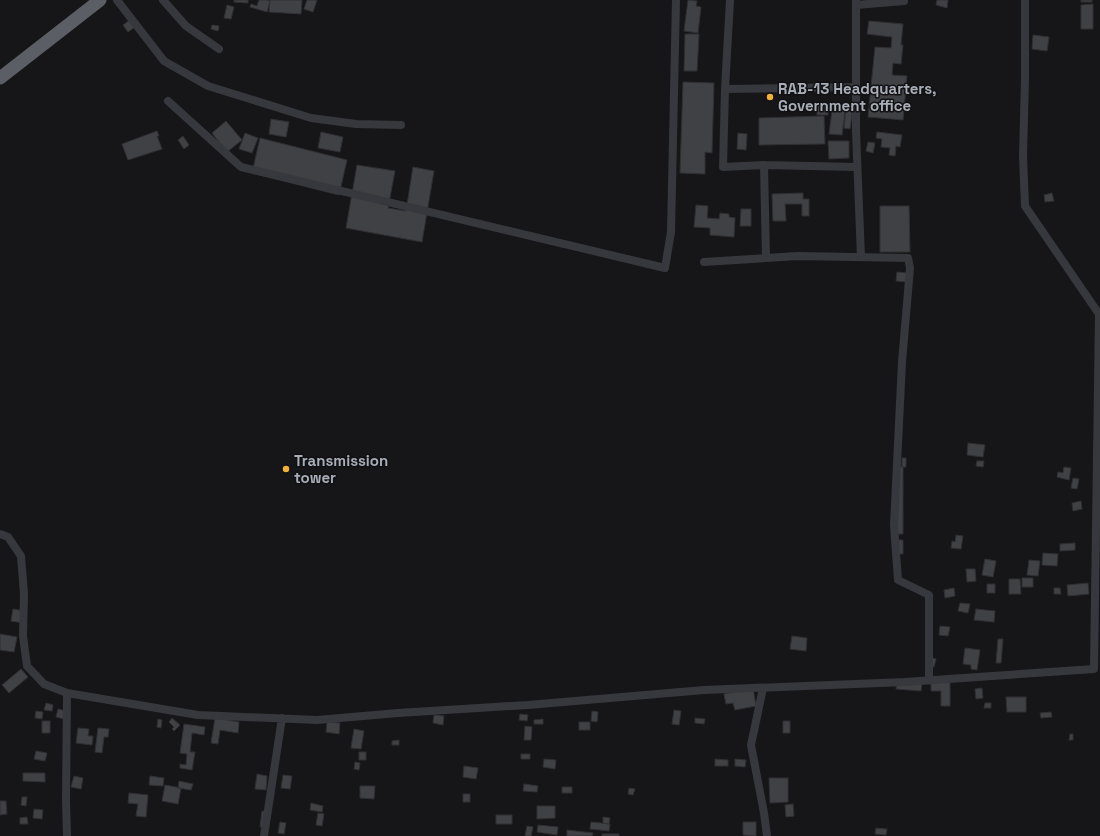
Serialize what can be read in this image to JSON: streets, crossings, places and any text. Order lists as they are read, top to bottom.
{
  "places": ["RAB-13 Headquarters, Government office", "Transmission tower"]
}
